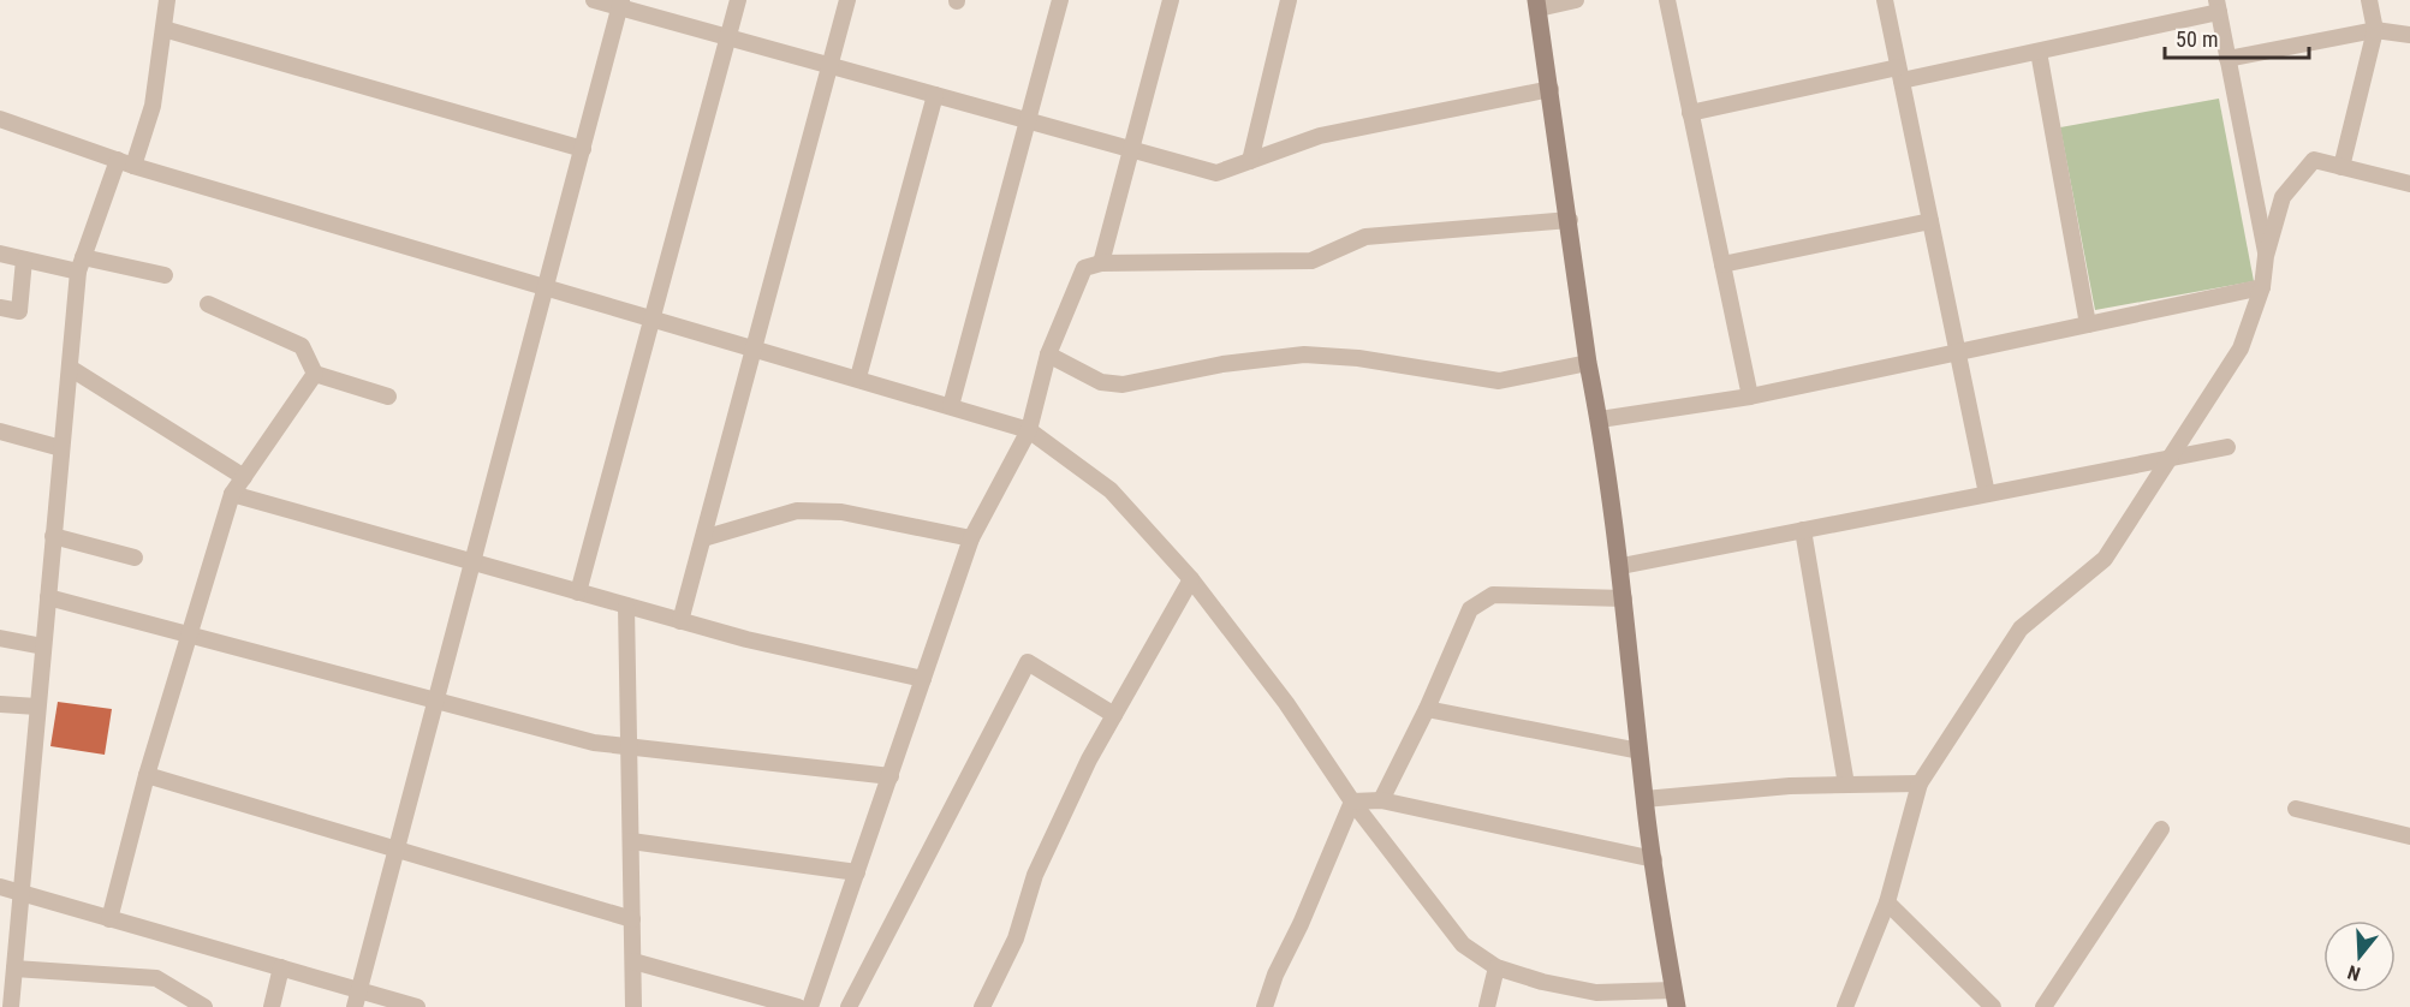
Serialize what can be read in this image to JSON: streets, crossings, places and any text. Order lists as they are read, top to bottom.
{
  "scale_bar": "50 m",
  "north": "bottom"
}
